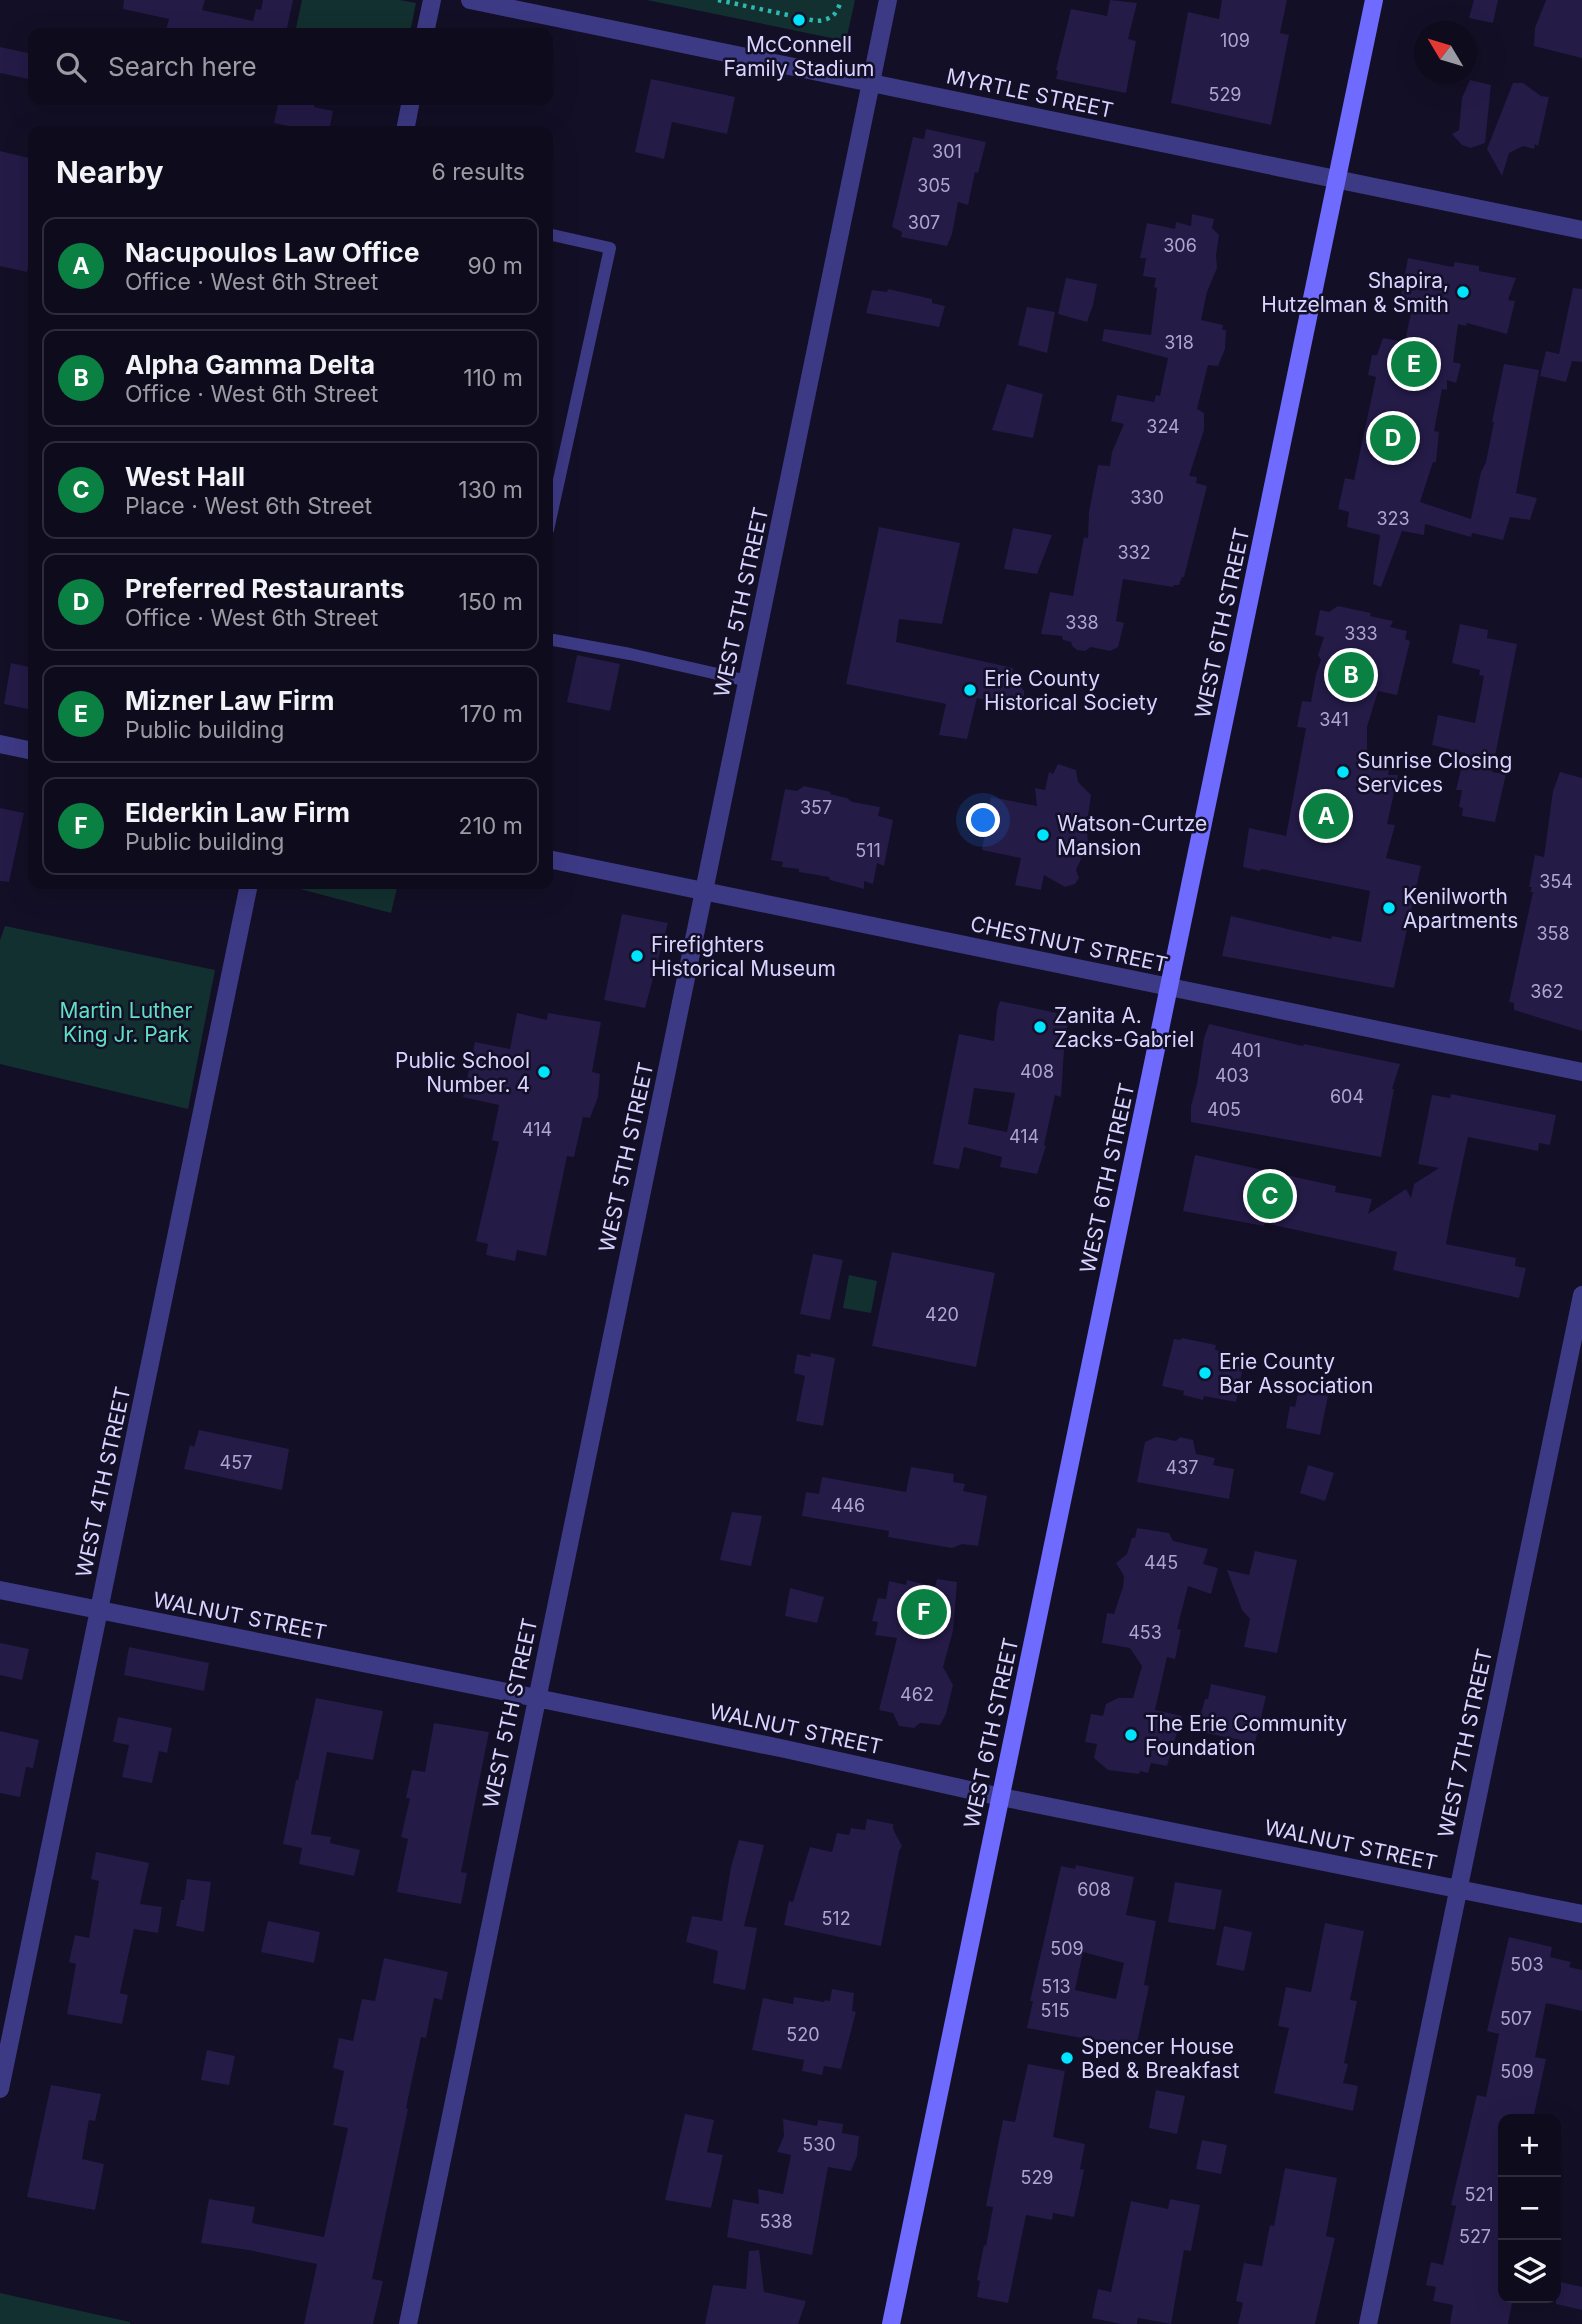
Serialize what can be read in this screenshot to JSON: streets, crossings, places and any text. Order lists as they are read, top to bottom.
{
  "streets": {
    "main road": ["WEST 6TH STREET"],
    "street": [
      "MYRTLE STREET",
      "WEST 5TH STREET",
      "CHESTNUT STREET",
      "WEST 4TH STREET",
      "WALNUT STREET",
      "WEST 7TH STREET"
    ]
  },
  "crossings": [
    ["MYRTLE STREET", "WEST 5TH STREET"],
    ["MYRTLE STREET", "WEST 6TH STREET"],
    ["WEST 5TH STREET", "CHESTNUT STREET"],
    ["WEST 5TH STREET", "WALNUT STREET"],
    ["WEST 6TH STREET", "CHESTNUT STREET"],
    ["WEST 6TH STREET", "WALNUT STREET"],
    ["WEST 4TH STREET", "WALNUT STREET"],
    ["WALNUT STREET", "WEST 7TH STREET"]
  ],
  "parks": ["Martin Luther King Jr. Park"],
  "places": [
    "McConnell Family Stadium",
    "Shapira, Hutzelman & Smith",
    "Erie County Historical Society",
    "Sunrise Closing Services",
    "Watson-Curtze Mansion",
    "Kenilworth Apartments",
    "Firefighters Historical Museum",
    "Zanita A. Zacks-Gabriel",
    "Public School Number. 4",
    "Erie County Bar Association",
    "The Erie Community Foundation",
    "Spencer House Bed & Breakfast"
  ],
  "house_numbers": [
    "109",
    "529",
    "301",
    "305",
    "307",
    "306",
    "318",
    "324",
    "330",
    "323",
    "332",
    "338",
    "333",
    "341",
    "357",
    "511",
    "354",
    "358",
    "362",
    "401",
    "408",
    "403",
    "604",
    "405",
    "414",
    "414",
    "420",
    "457",
    "437",
    "446",
    "445",
    "453",
    "462",
    "608",
    "512",
    "509",
    "503",
    "513",
    "515",
    "507",
    "520",
    "509",
    "530",
    "529",
    "521",
    "538",
    "527"
  ],
  "north": "top left",
  "page": {
    "search": "Search here",
    "heading": ["Nearby", "6 results"],
    "list": [
      {
        "mark": "A",
        "name": "Nacupoulos Law Office",
        "note": "Office · West 6th Street",
        "value": "90 m"
      },
      {
        "mark": "B",
        "name": "Alpha Gamma Delta",
        "note": "Office · West 6th Street",
        "value": "110 m"
      },
      {
        "mark": "C",
        "name": "West Hall",
        "note": "Place · West 6th Street",
        "value": "130 m"
      },
      {
        "mark": "D",
        "name": "Preferred Restaurants",
        "note": "Office · West 6th Street",
        "value": "150 m"
      },
      {
        "mark": "E",
        "name": "Mizner Law Firm",
        "note": "Public building",
        "value": "170 m"
      },
      {
        "mark": "F",
        "name": "Elderkin Law Firm",
        "note": "Public building",
        "value": "210 m"
      }
    ],
    "pins": [
      "E",
      "D",
      "B",
      "A",
      "C",
      "F"
    ],
    "map_buttons": ["+", "−"]
  }
}
